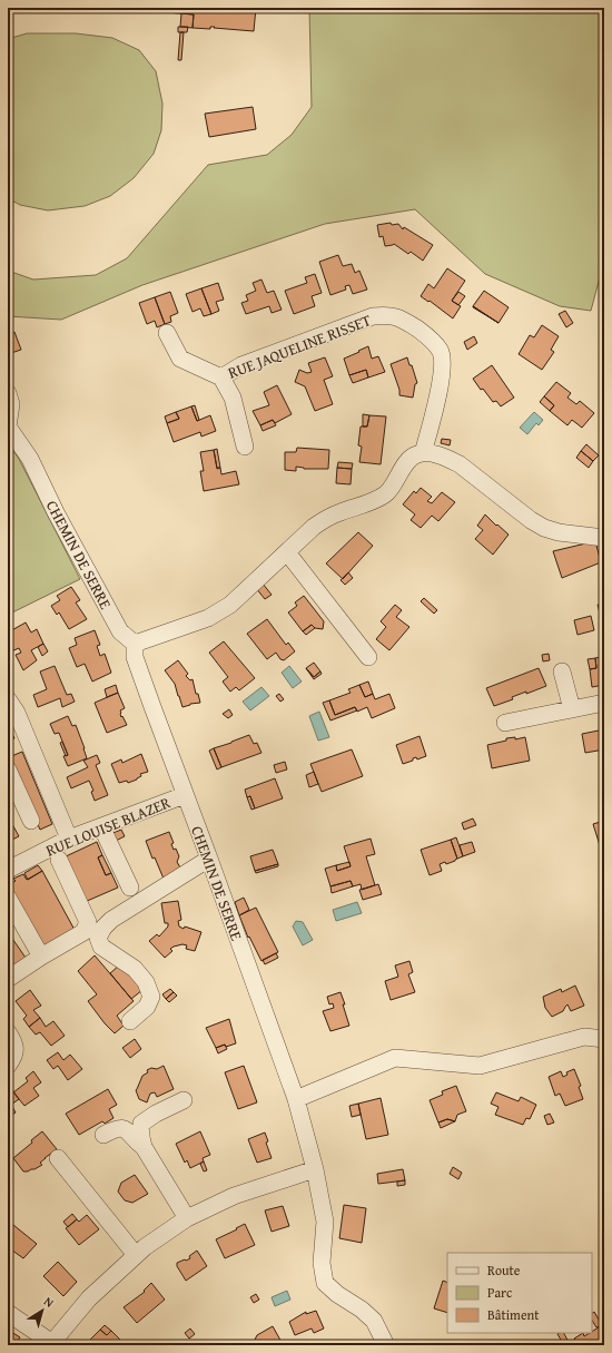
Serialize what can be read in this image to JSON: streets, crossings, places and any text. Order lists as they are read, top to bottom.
{
  "streets": {
    "street": ["RUE JAQUELINE RISSET", "CHEMIN DE SERRE", "RUE LOUISE BLAZER"]
  },
  "crossings": [
    ["CHEMIN DE SERRE", "RUE LOUISE BLAZER"]
  ],
  "legend": ["Route", "Parc", "Bâtiment"],
  "north": "top right"
}
